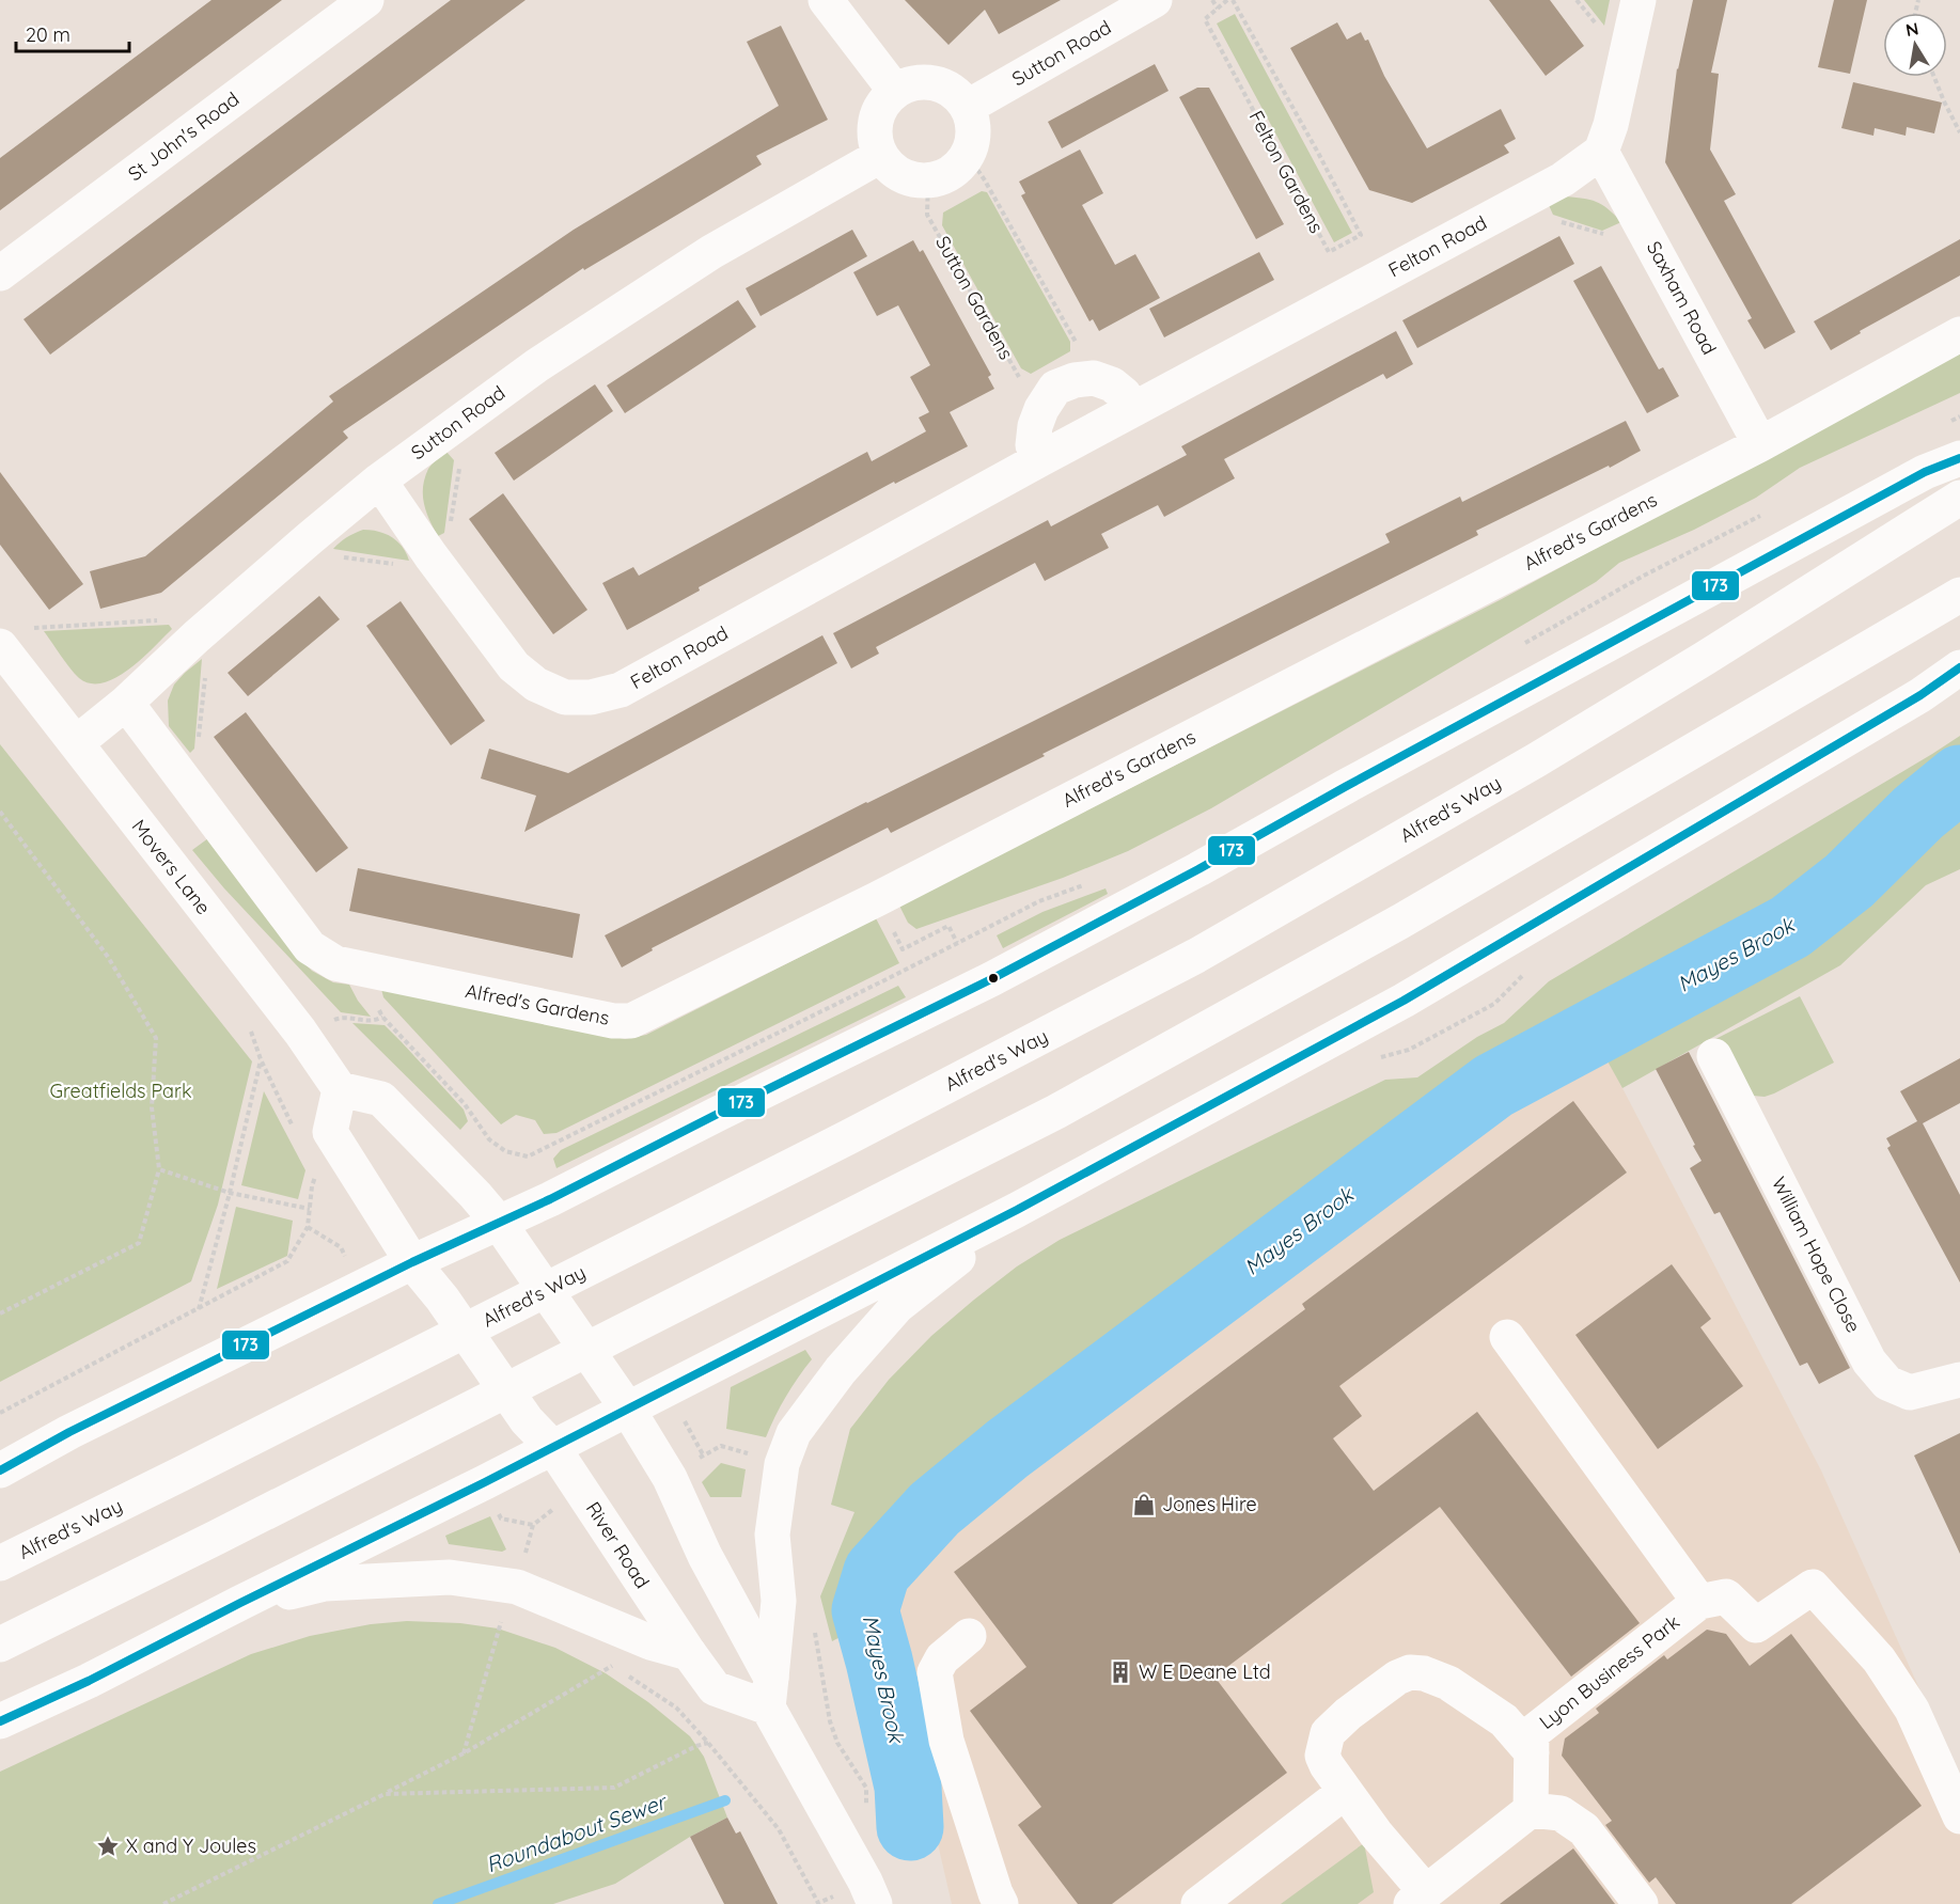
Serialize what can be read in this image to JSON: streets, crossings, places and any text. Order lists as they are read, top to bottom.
{
  "streets": {
    "main road": [
      "Sutton Road",
      "St John's Road",
      "Felton Road",
      "Saxham Road",
      "Alfred's Gardens",
      "Alfred's Way",
      "Movers Lane",
      "William Hope Close",
      "River Road",
      "Lyon Business Park"
    ],
    "path": ["Felton Gardens", "Sutton Gardens"]
  },
  "crossings": [
    ["Sutton Road", "Felton Road"],
    ["Sutton Road", "Sutton Gardens"],
    ["Sutton Road", "Alfred's Gardens"],
    ["Sutton Road", "Movers Lane"],
    ["Felton Road", "Saxham Road"],
    ["Saxham Road", "Alfred's Gardens"]
  ],
  "water": ["Mayes Brook", "Roundabout Sewer"],
  "parks": ["Greatfields Park"],
  "places": {
    "shop": ["Jones Hire"],
    "building": ["W E Deane Ltd"],
    "place": ["X and Y Joules"]
  },
  "lines": ["transit line 173"],
  "scale_bar": "20 m",
  "north": "top"
}
